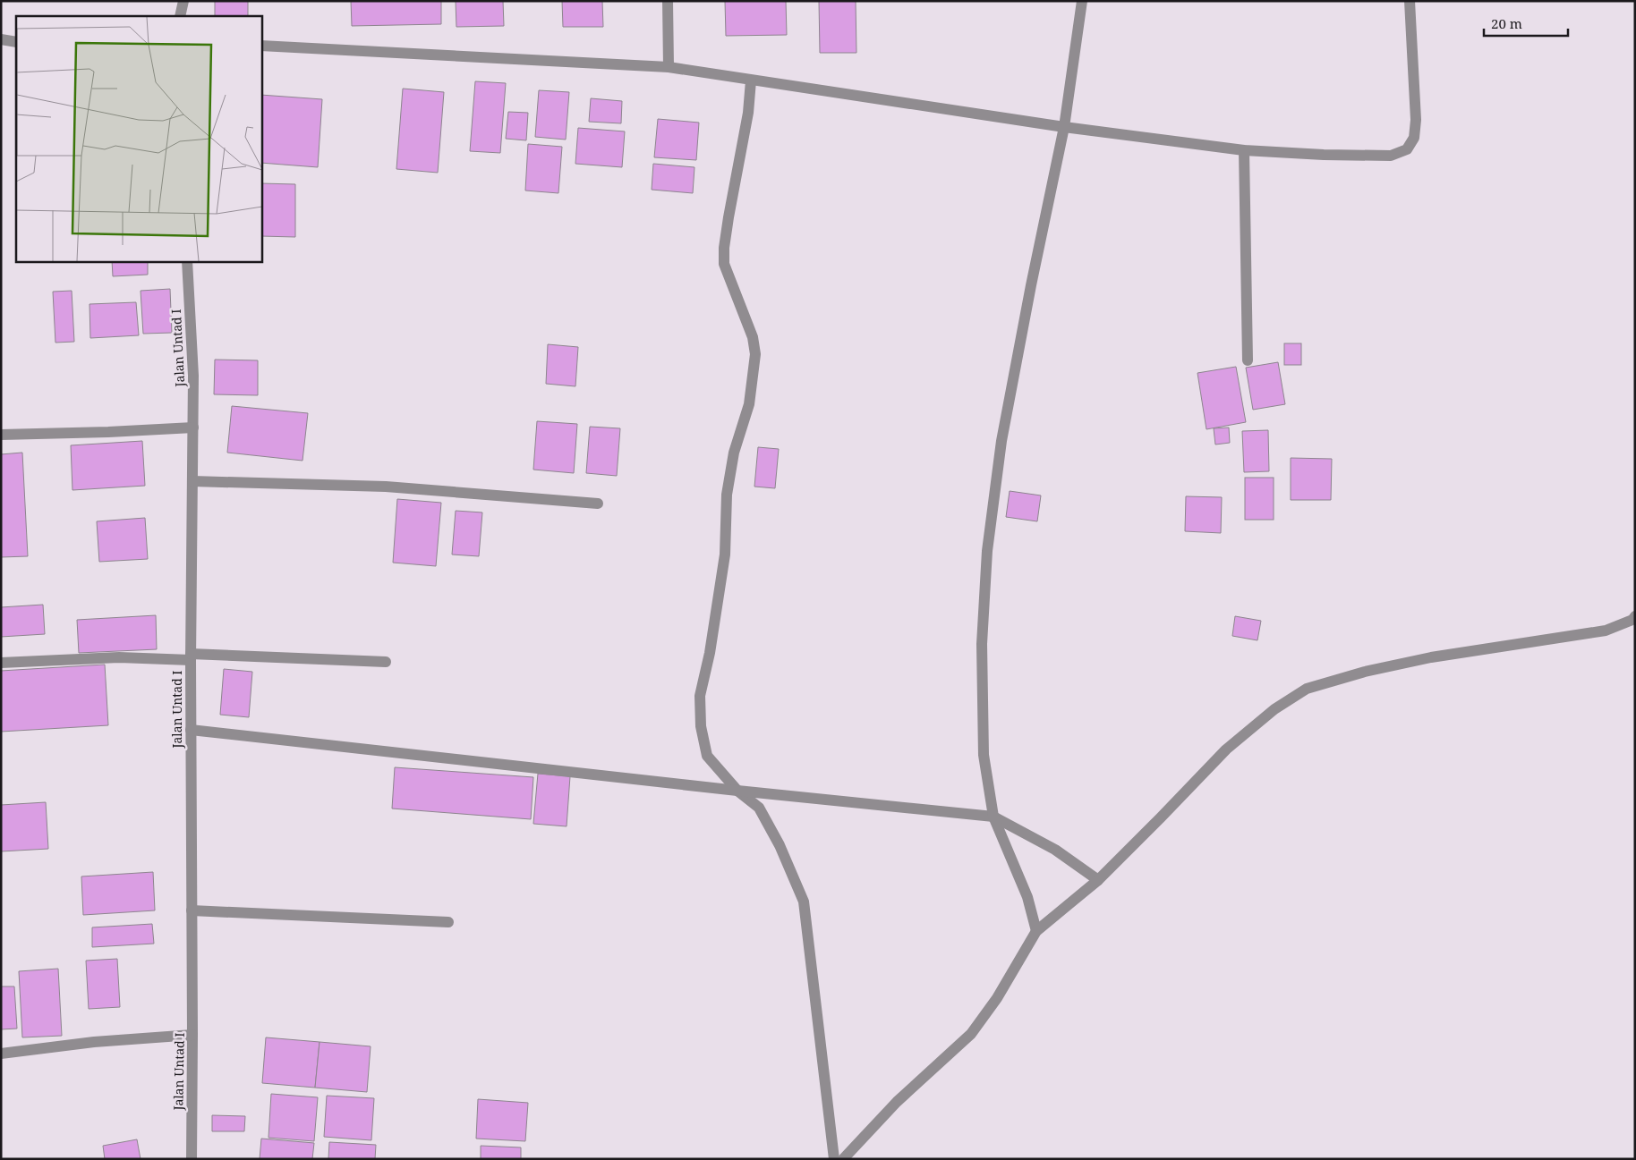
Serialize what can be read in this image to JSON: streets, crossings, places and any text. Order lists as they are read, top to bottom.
{
  "streets": {
    "street": ["Jalan Untad I"]
  },
  "scale_bar": "20 m"
}
